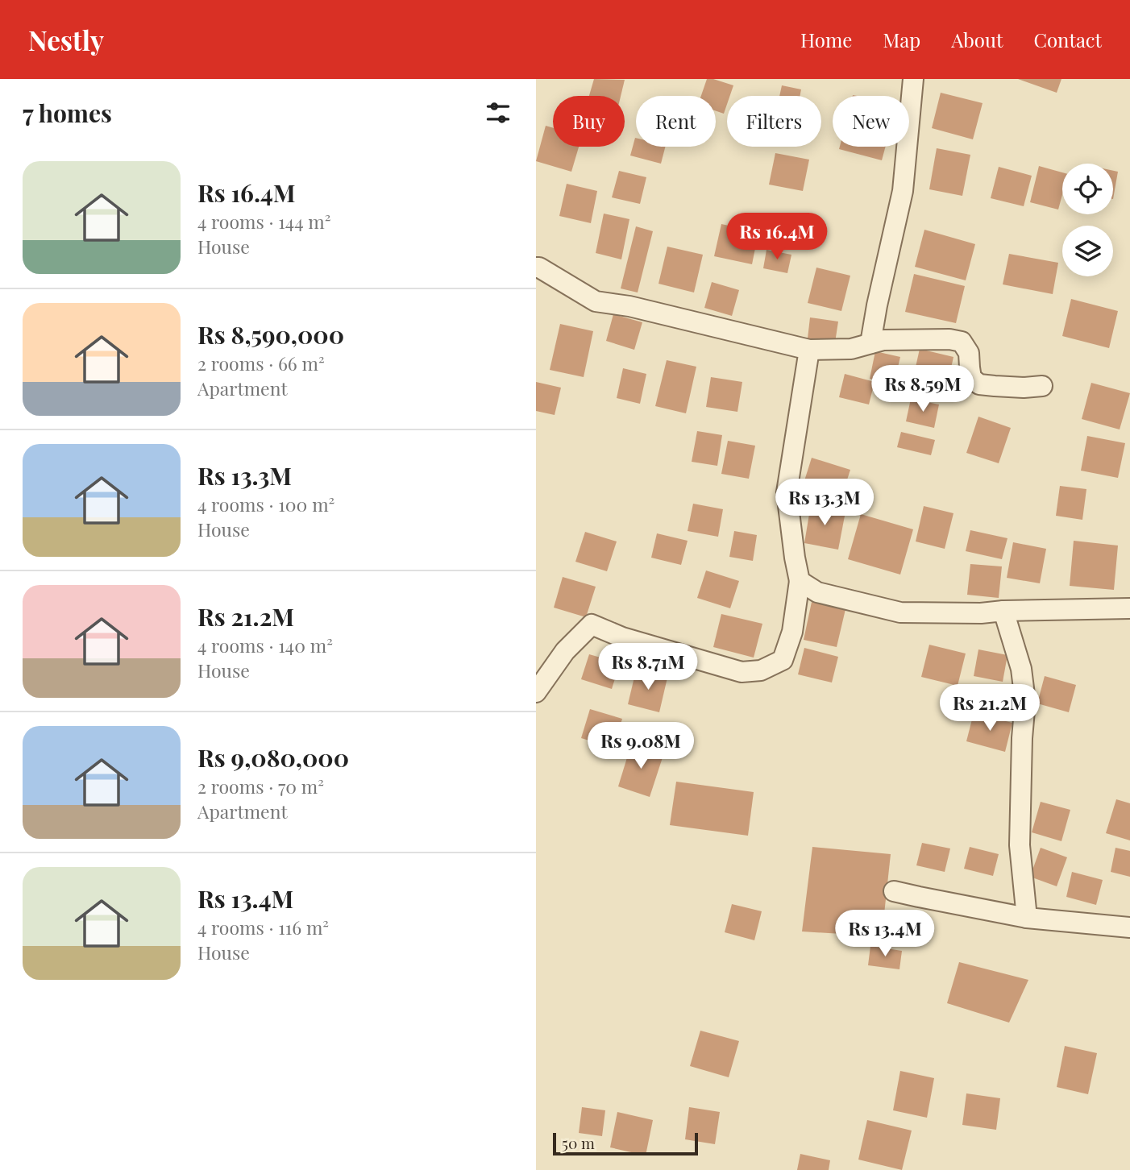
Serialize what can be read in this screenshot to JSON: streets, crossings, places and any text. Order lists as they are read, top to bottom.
{
  "scale_bar": "50 m",
  "page": {
    "header": "Nestly",
    "nav": [
      "Home",
      "Map",
      "About",
      "Contact"
    ],
    "heading": "7 homes",
    "chip": [
      "Buy",
      "Rent",
      "Filters",
      "New"
    ],
    "list": [
      {
        "name": "Rs 16.4M",
        "note": "4 rooms · 144 m² · House"
      },
      {
        "name": "Rs 8,590,000",
        "note": "2 rooms · 66 m² · Apartment"
      },
      {
        "name": "Rs 13.3M",
        "note": "4 rooms · 100 m² · House"
      },
      {
        "name": "Rs 21.2M",
        "note": "4 rooms · 140 m² · House"
      },
      {
        "name": "Rs 9,080,000",
        "note": "2 rooms · 70 m² · Apartment"
      },
      {
        "name": "Rs 13.4M",
        "note": "4 rooms · 116 m² · House"
      }
    ],
    "price": [
      "Rs 16.4M",
      "Rs 8.59M",
      "Rs 13.3M",
      "Rs 8.71M",
      "Rs 21.2M",
      "Rs 9.08M",
      "Rs 13.4M"
    ],
    "scale": "50 m"
  }
}
